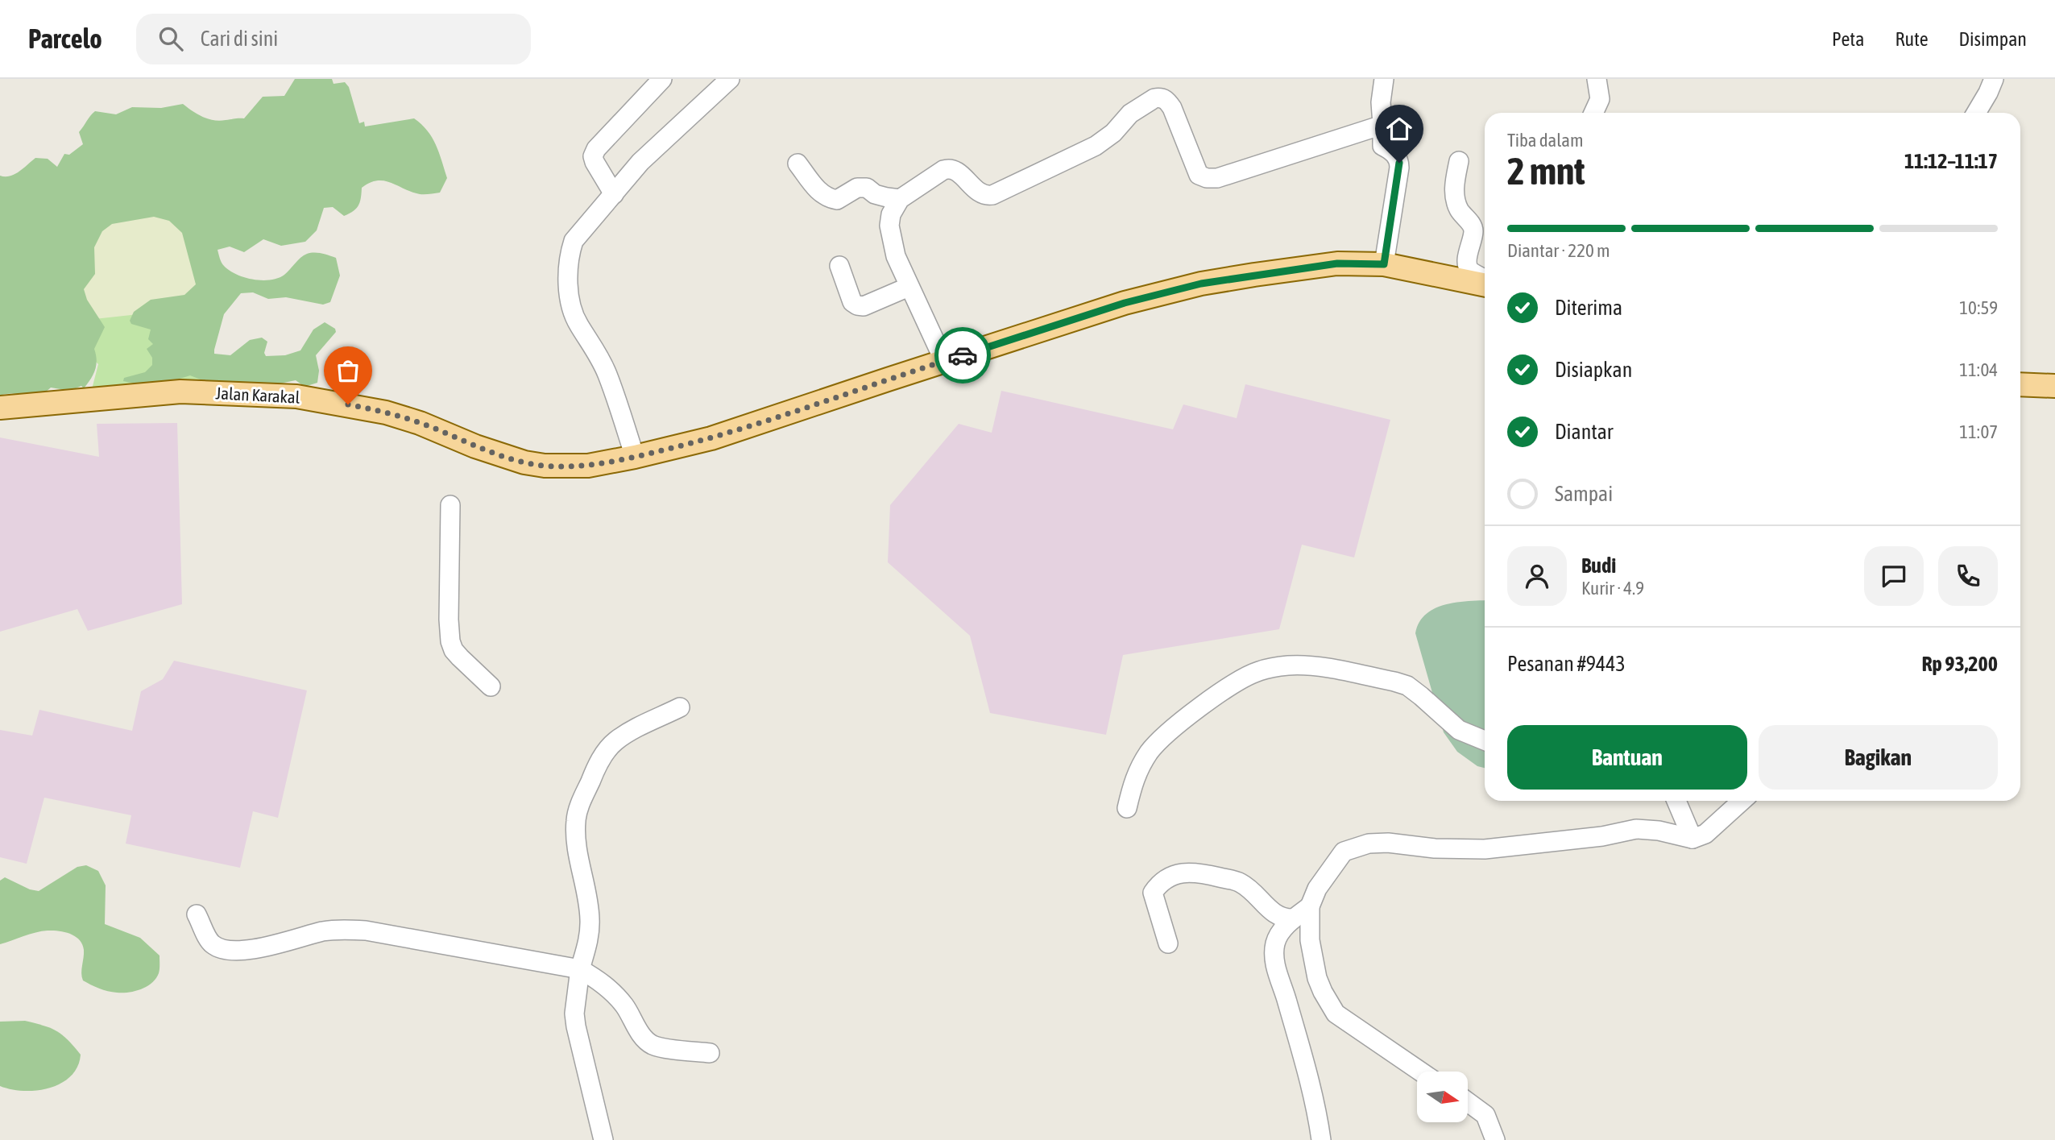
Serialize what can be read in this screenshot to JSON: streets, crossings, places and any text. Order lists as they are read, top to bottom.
{
  "streets": {
    "main road": ["Jalan Karakal"]
  },
  "north": "right",
  "page": {
    "header": "Parcelo",
    "search": "Cari di sini",
    "nav": ["Peta", "Rute", "Disimpan"],
    "heading": ["2 mnt", "Tiba dalam", "11:12–11:17"],
    "panel": [
      "Budi",
      "Kurir · 4.9",
      "Pesanan #9443",
      "Rp 93,200"
    ],
    "bar": "Diantar · 220 m",
    "list": [
      ["Diterima", "10:59"],
      ["Disiapkan", "11:04"],
      ["Diantar", "11:07"],
      "Sampai"
    ],
    "buttons": ["Bantuan", "Bagikan"]
  }
}
